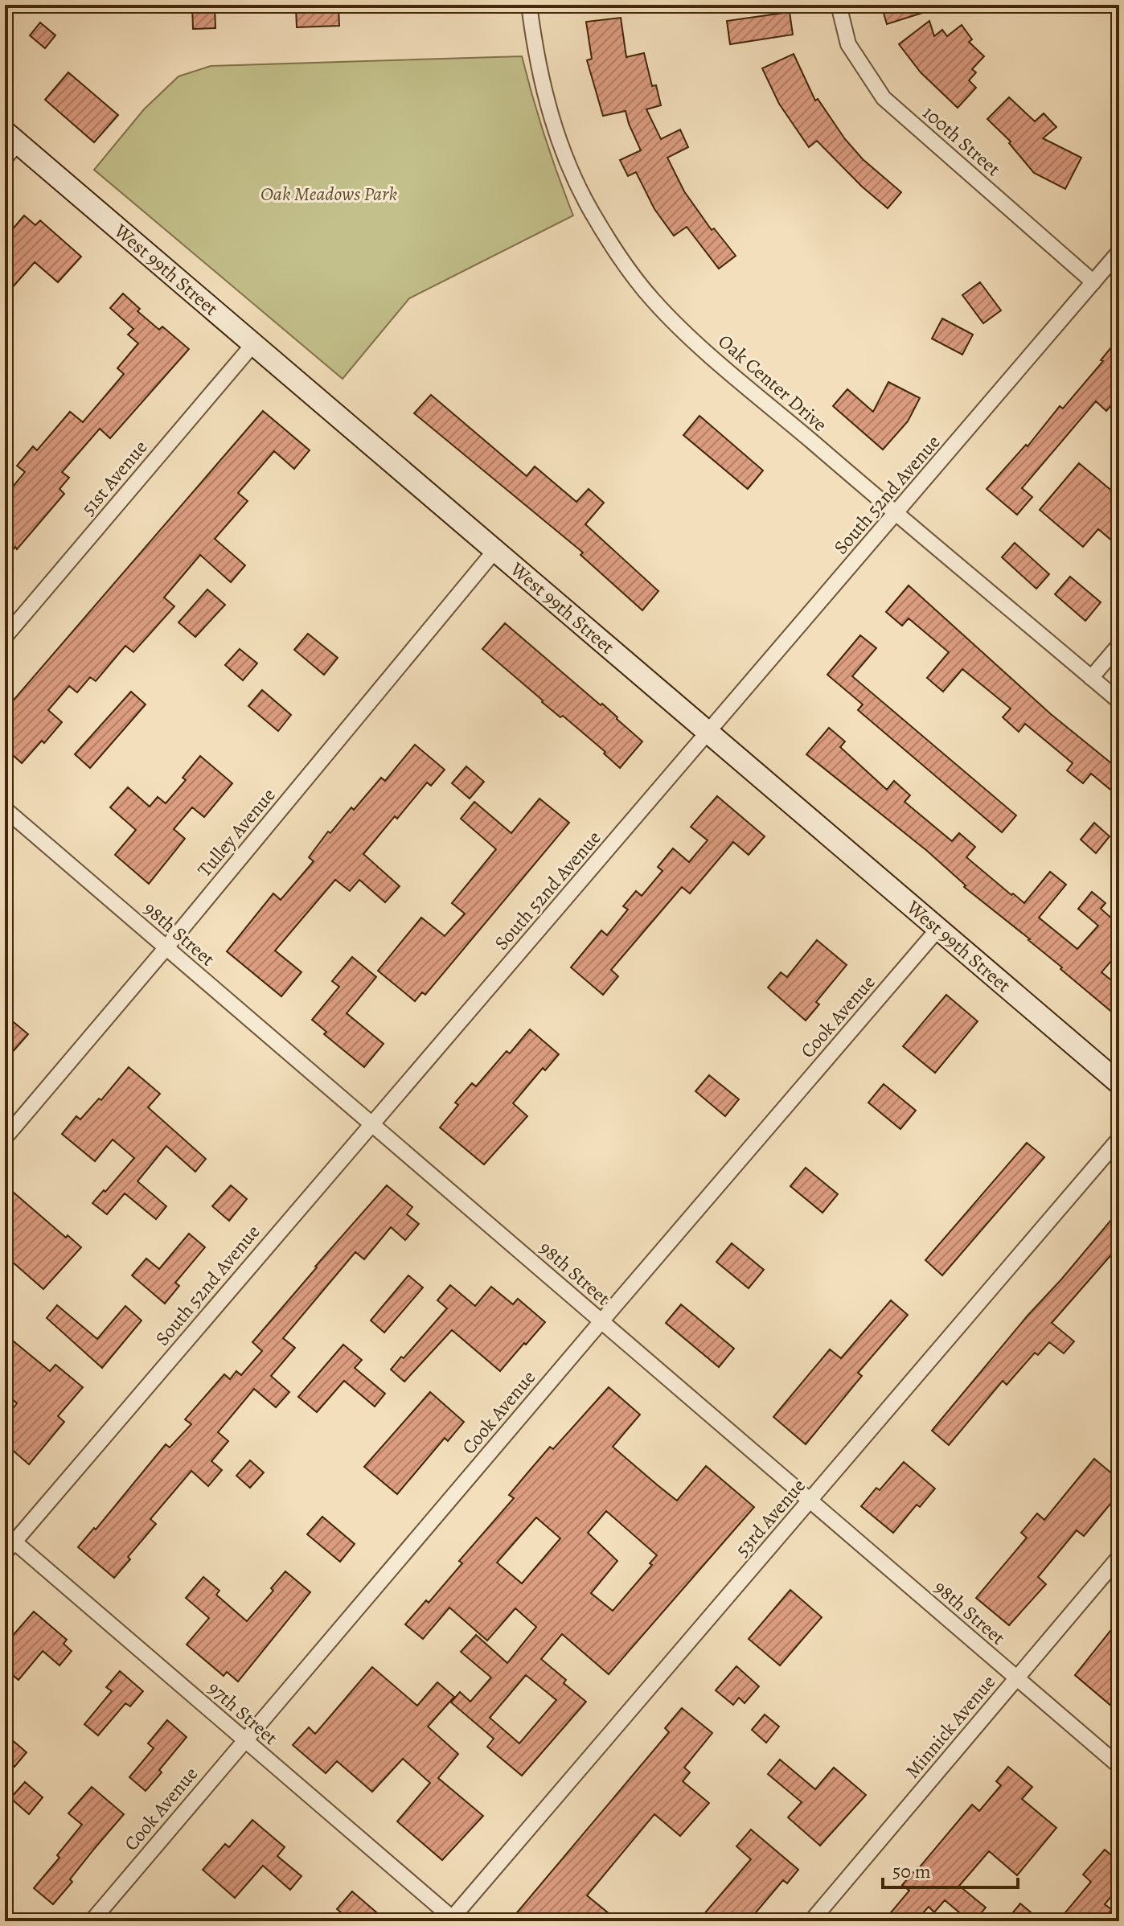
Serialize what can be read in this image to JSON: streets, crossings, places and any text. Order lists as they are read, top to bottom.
{
  "streets": {
    "street": [
      "100th Street",
      "West 99th Street",
      "Oak Center Drive",
      "51st Avenue",
      "South 52nd Avenue",
      "Tulley Avenue",
      "98th Street",
      "Cook Avenue",
      "53rd Avenue",
      "97th Street",
      "Minnick Avenue"
    ]
  },
  "crossings": [
    ["100th Street", "South 52nd Avenue"],
    ["West 99th Street", "51st Avenue"],
    ["West 99th Street", "South 52nd Avenue"],
    ["West 99th Street", "Tulley Avenue"],
    ["West 99th Street", "Cook Avenue"],
    ["Oak Center Drive", "South 52nd Avenue"],
    ["South 52nd Avenue", "98th Street"],
    ["South 52nd Avenue", "97th Street"],
    ["Tulley Avenue", "98th Street"],
    ["98th Street", "Cook Avenue"],
    ["98th Street", "53rd Avenue"],
    ["98th Street", "Minnick Avenue"],
    ["Cook Avenue", "97th Street"],
    ["53rd Avenue", "97th Street"]
  ],
  "parks": ["Oak Meadows Park"],
  "scale_bar": "50 m"
}
